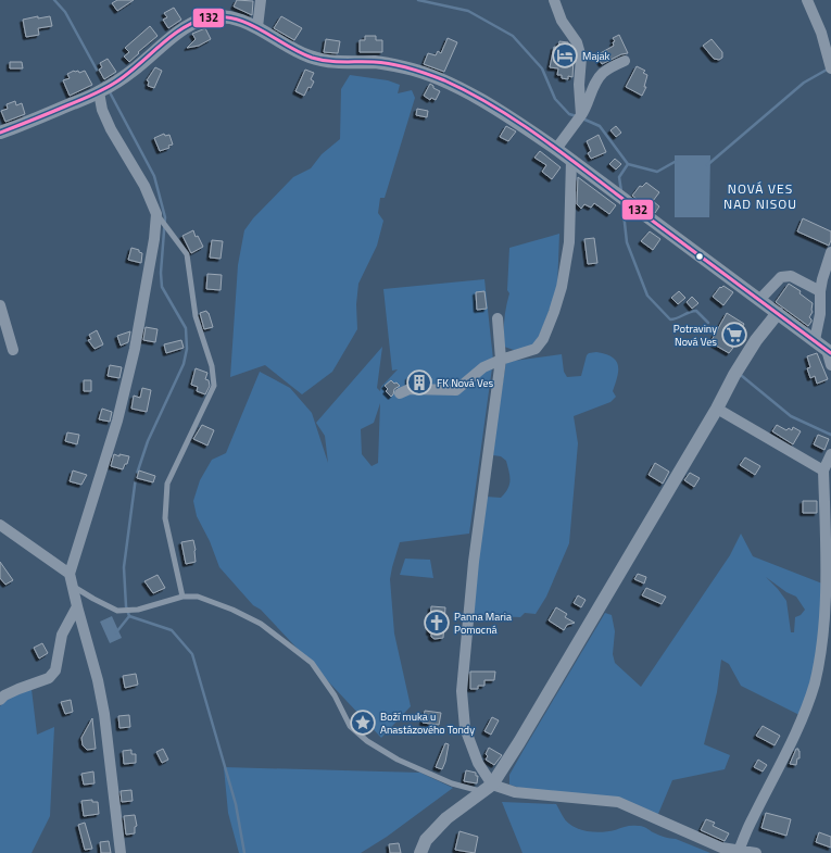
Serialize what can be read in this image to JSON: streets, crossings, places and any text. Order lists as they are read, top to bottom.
{
  "districts": ["NOVÁ VES NAD NISOU"],
  "places": {
    "hotel": ["Majak"],
    "supermarket": ["Potraviny Nová Ves"],
    "building": ["FK Nová Ves"],
    "church": ["Panna Maria Pomocná"],
    "place": ["Boží muka u Anastázového Tondy"]
  },
  "lines": ["transit line 132"]
}
